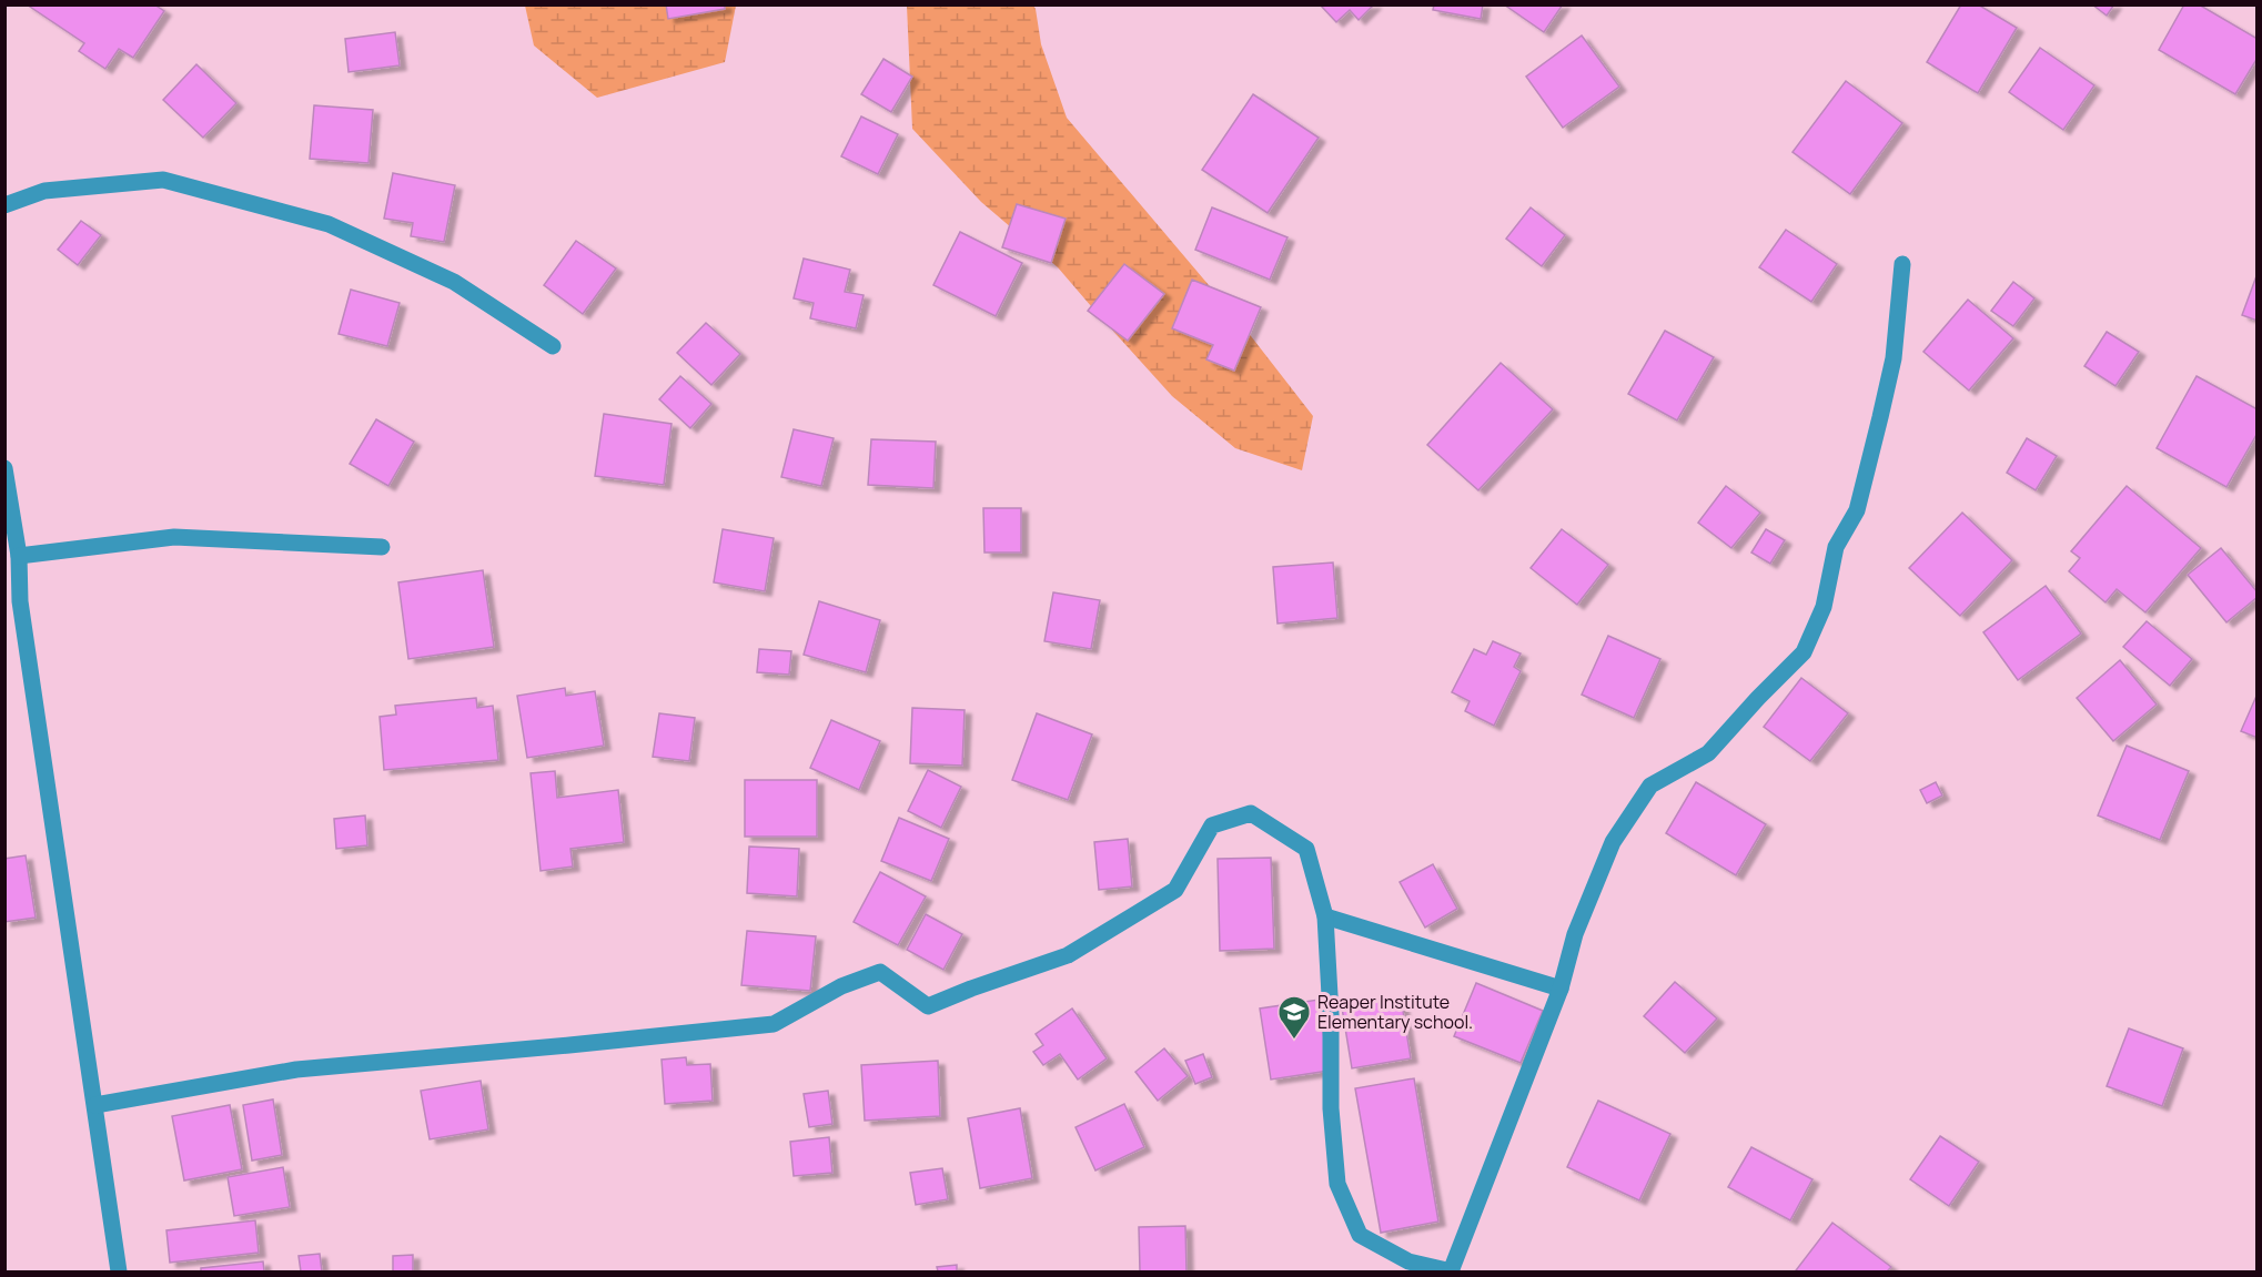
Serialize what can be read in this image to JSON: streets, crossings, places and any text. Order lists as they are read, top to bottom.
{
  "places": {
    "school or university": ["Reaper Institute Elementary school."]
  }
}
